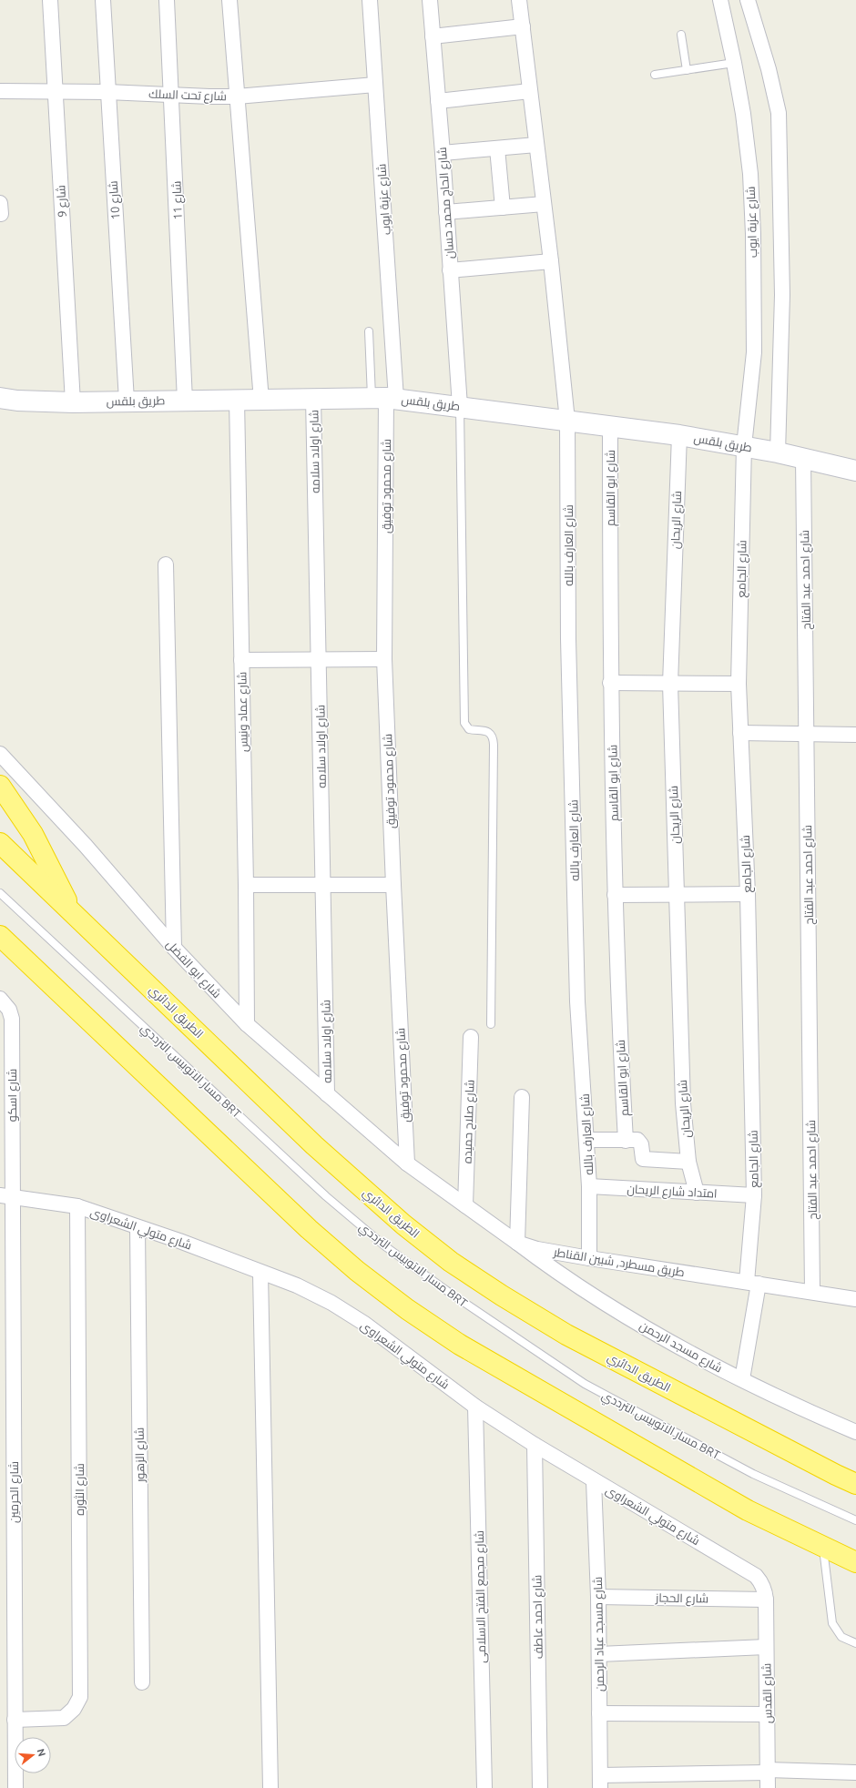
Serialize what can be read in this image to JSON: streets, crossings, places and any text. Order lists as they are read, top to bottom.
{
  "streets": {
    "highway": ["الطريق الدائري"],
    "main road": ["طريق بلقس"],
    "street": [
      "شارع تحت السلك",
      "شارع عزبة ايوب",
      "شارع 10",
      "شارع 11",
      "شارع 9",
      "شارع الحاج محمد حسان",
      "شارع اولاد سلامه",
      "شارع محمود توفيق",
      "شارع ابو القاسم",
      "شارع الريحان",
      "شارع العارف بالله",
      "شارع الجامع",
      "شارع احمد عبد الفتاح",
      "شارع عماد ونيس",
      "شارع ابو الفضل",
      "شارع اسكو",
      "شارع صلاح حميده",
      "امتداد شارع الريحان",
      "شارع متولي الشعراوى",
      "طريق مسطرد, شبين القناطر",
      "شارع مسجد الرحمن",
      "شارع الزهور",
      "شارع الثوره",
      "شارع الحرمين",
      "شارع مجمع الفتح الاسلامى",
      "شارع الحجاز",
      "شارع احمد عاطف",
      "شارع مسجد عباد الرحمن",
      "شارع القدس"
    ],
    "lane": ["مسار الاتوبيس الترددي BRT"]
  },
  "crossings": [
    ["شارع تحت السلك", "شارع عزبة ايوب"],
    ["شارع تحت السلك", "شارع 10"],
    ["شارع تحت السلك", "شارع 11"],
    ["شارع تحت السلك", "شارع 9"],
    ["شارع عزبة ايوب", "طريق بلقس"],
    ["شارع عزبة ايوب", "شارع محمود توفيق"],
    ["شارع عزبة ايوب", "شارع الجامع"],
    ["شارع 10", "طريق بلقس"],
    ["شارع 11", "طريق بلقس"],
    ["شارع 9", "طريق بلقس"],
    ["شارع الحاج محمد حسان", "طريق بلقس"],
    ["طريق بلقس", "شارع اولاد سلامه"],
    ["طريق بلقس", "شارع محمود توفيق"],
    ["طريق بلقس", "شارع ابو القاسم"],
    ["طريق بلقس", "شارع الريحان"],
    ["طريق بلقس", "شارع العارف بالله"],
    ["طريق بلقس", "شارع الجامع"],
    ["طريق بلقس", "شارع احمد عبد الفتاح"],
    ["طريق بلقس", "شارع عماد ونيس"],
    ["شارع اولاد سلامه", "شارع ابو الفضل"],
    ["شارع محمود توفيق", "شارع ابو الفضل"],
    ["شارع محمود توفيق", "طريق مسطرد, شبين القناطر"],
    ["شارع الريحان", "امتداد شارع الريحان"],
    ["شارع العارف بالله", "امتداد شارع الريحان"],
    ["شارع العارف بالله", "طريق مسطرد, شبين القناطر"],
    ["شارع الجامع", "امتداد شارع الريحان"],
    ["شارع الجامع", "طريق مسطرد, شبين القناطر"],
    ["شارع الجامع", "شارع مسجد الرحمن"],
    ["شارع احمد عبد الفتاح", "طريق مسطرد, شبين القناطر"],
    ["شارع عماد ونيس", "شارع ابو الفضل"],
    ["شارع ابو الفضل", "طريق مسطرد, شبين القناطر"],
    ["شارع اسكو", "شارع متولي الشعراوى"],
    ["شارع اسكو", "شارع الحرمين"],
    ["شارع صلاح حميده", "طريق مسطرد, شبين القناطر"],
    ["شارع متولي الشعراوى", "شارع الزهور"],
    ["شارع متولي الشعراوى", "شارع الثوره"],
    ["شارع متولي الشعراوى", "شارع الحرمين"],
    ["شارع متولي الشعراوى", "شارع مجمع الفتح الاسلامى"],
    ["شارع متولي الشعراوى", "شارع الحجاز"],
    ["شارع متولي الشعراوى", "شارع احمد عاطف"],
    ["شارع متولي الشعراوى", "شارع مسجد عباد الرحمن"],
    ["شارع متولي الشعراوى", "شارع القدس"],
    ["طريق مسطرد, شبين القناطر", "شارع مسجد الرحمن"],
    ["شارع الثوره", "شارع الحرمين"],
    ["شارع الحجاز", "شارع مسجد عباد الرحمن"],
    ["شارع الحجاز", "شارع القدس"]
  ],
  "north": "right"
}
